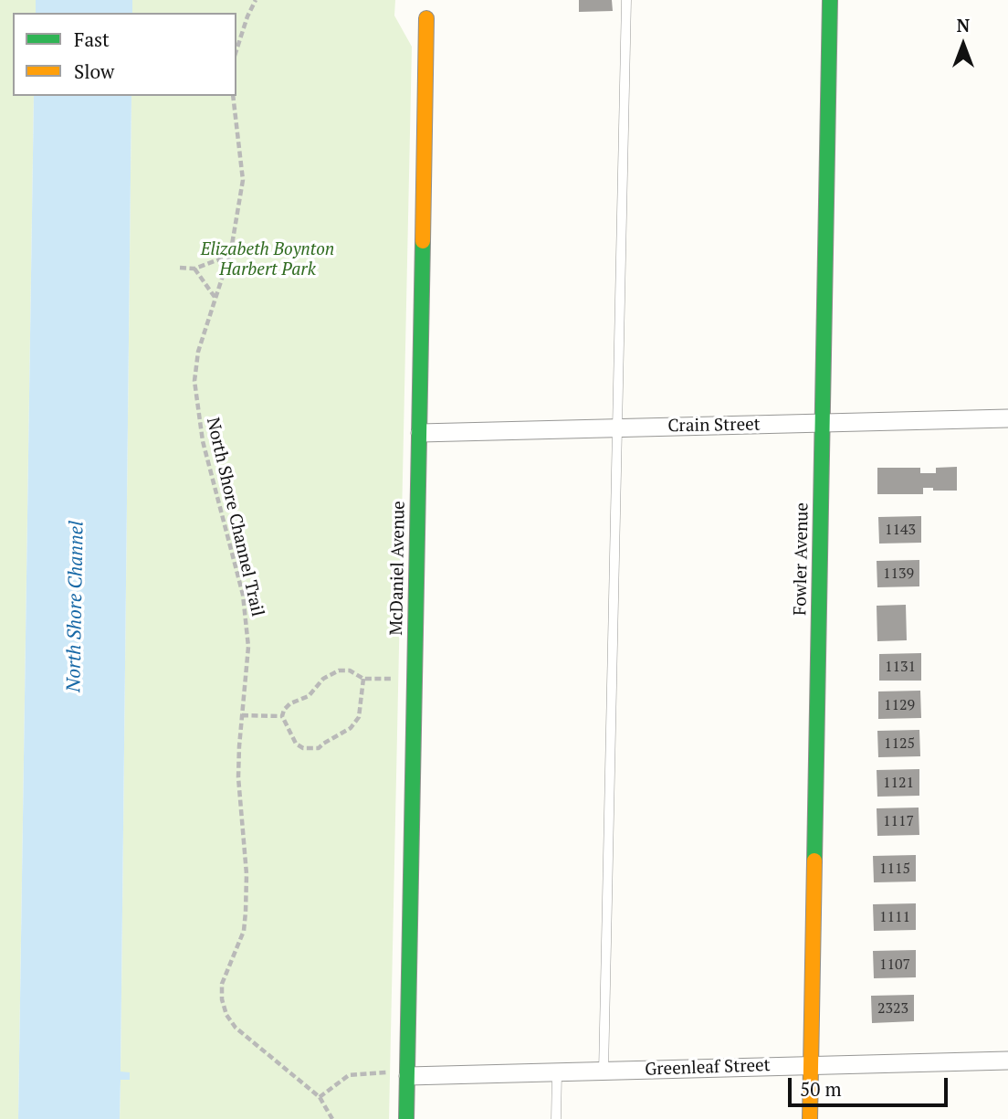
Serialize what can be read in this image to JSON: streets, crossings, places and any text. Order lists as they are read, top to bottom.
{
  "streets": {
    "street": [
      "Crain Street",
      "Fowler Avenue",
      "McDaniel Avenue",
      "Greenleaf Street"
    ],
    "path": ["North Shore Channel Trail"]
  },
  "crossings": [
    ["Crain Street", "Fowler Avenue"],
    ["Crain Street", "McDaniel Avenue"],
    ["Fowler Avenue", "Greenleaf Street"],
    ["McDaniel Avenue", "Greenleaf Street"]
  ],
  "water": ["North Shore Channel"],
  "parks": ["Elizabeth Boynton Harbert Park"],
  "house_numbers": [
    "1143",
    "1139",
    "1131",
    "1129",
    "1125",
    "1121",
    "1117",
    "1115",
    "1111",
    "1107",
    "2323"
  ],
  "legend": ["Fast", "Slow"],
  "scale_bar": "50 m",
  "north": "top"
}
